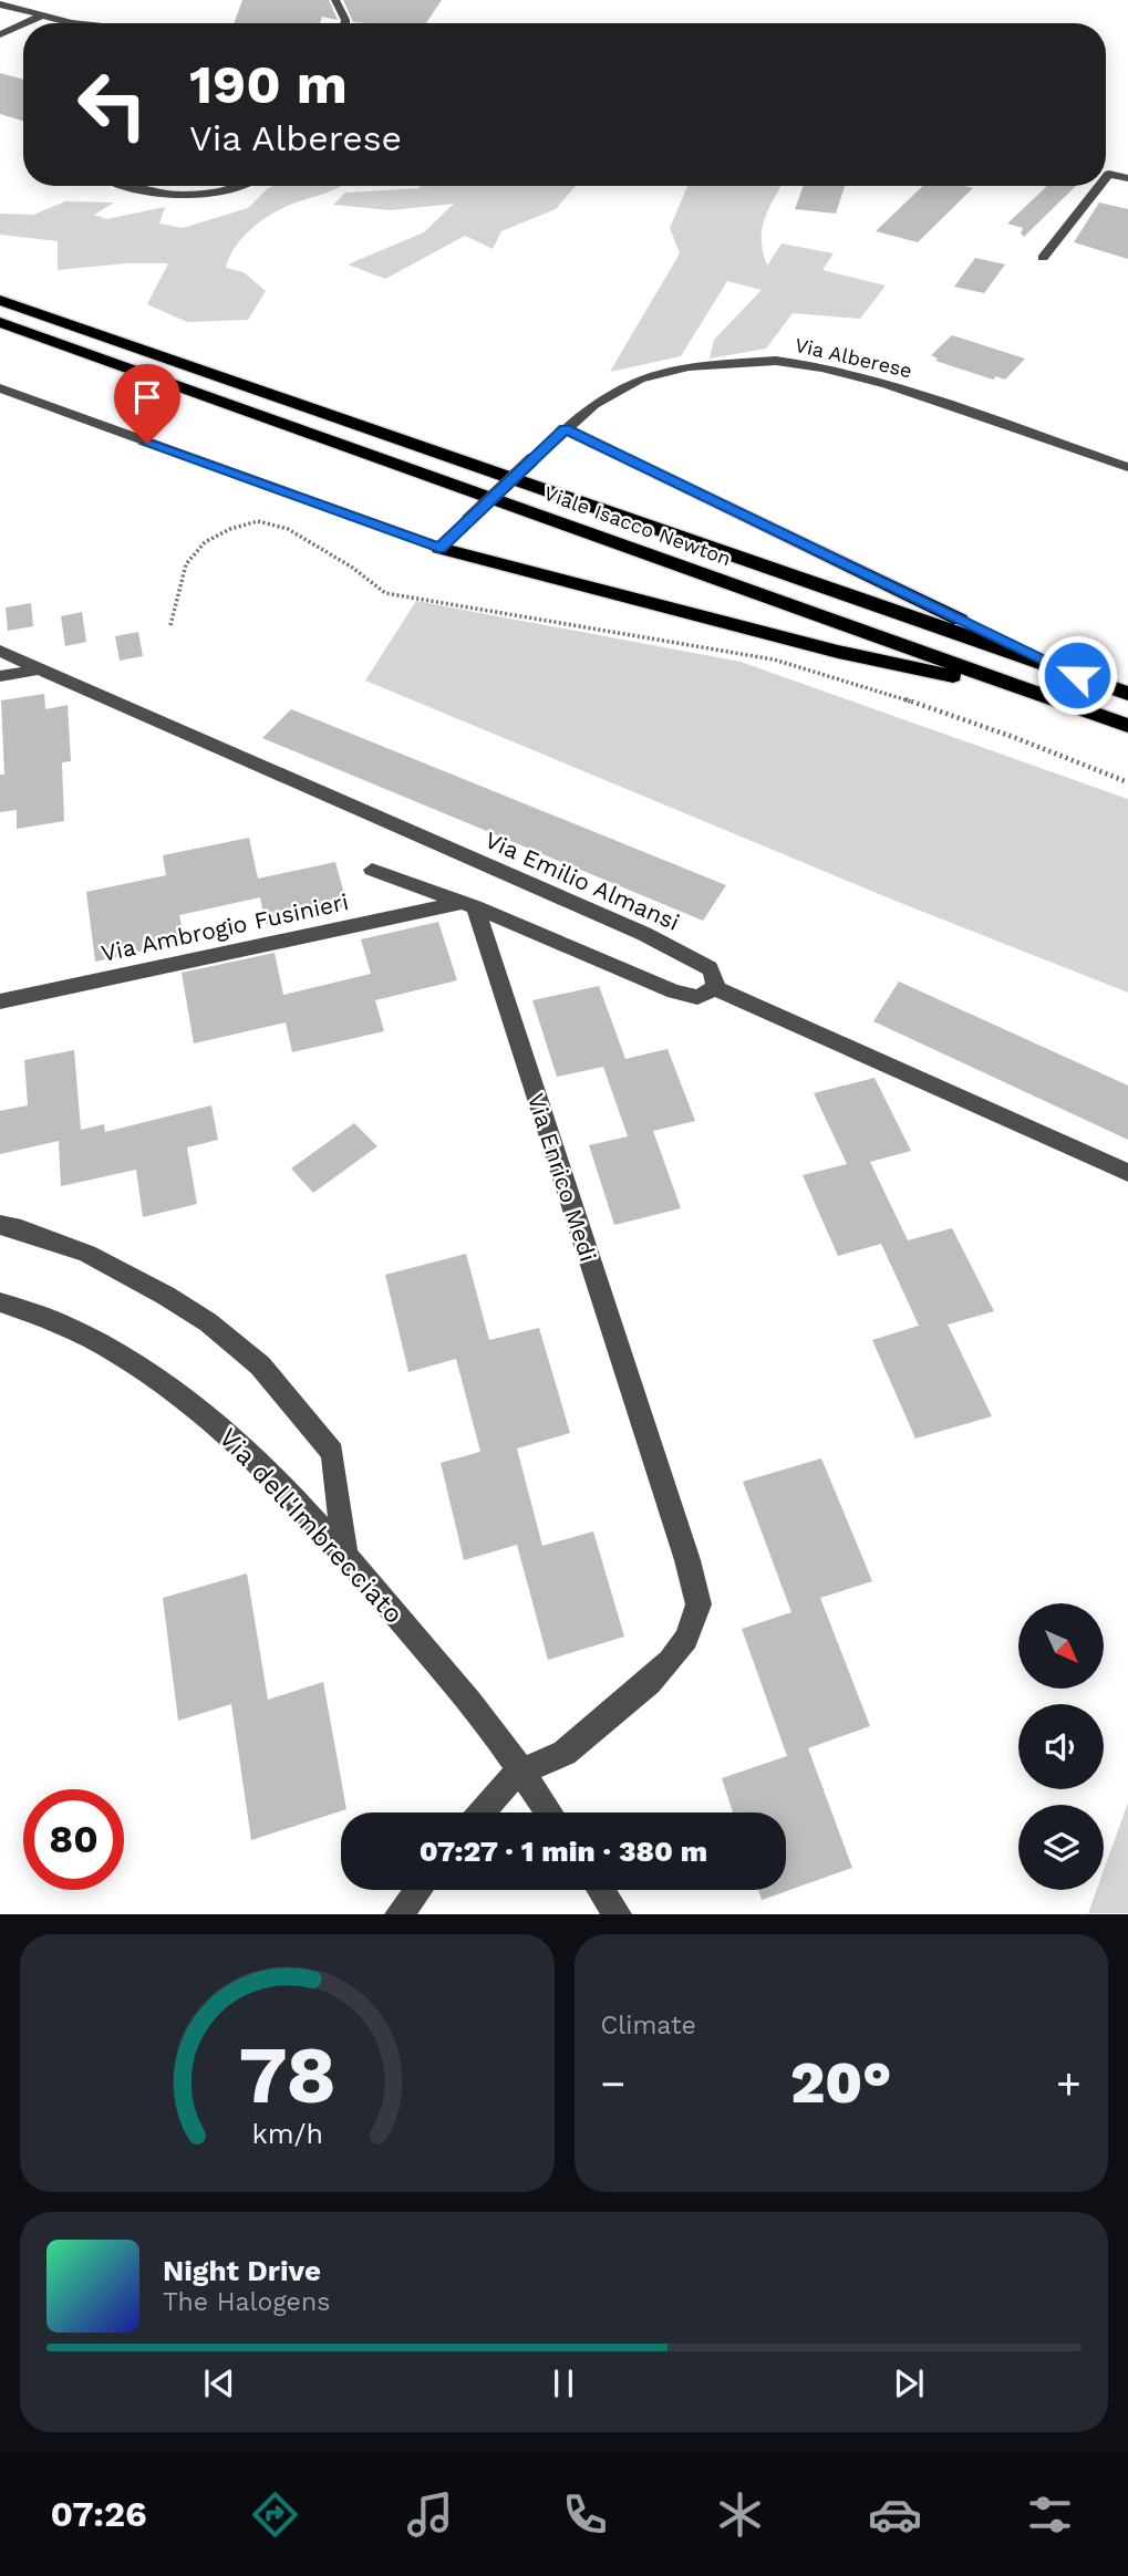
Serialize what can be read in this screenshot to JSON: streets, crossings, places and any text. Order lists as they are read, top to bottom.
{
  "streets": {
    "highway": ["Viale Isacco Newton"],
    "street": [
      "Via Alberese",
      "Via Emilio Almansi",
      "Via Ambrogio Fusinieri",
      "Via Enrico Medi",
      "Via dell'Imbrecciato"
    ]
  },
  "crossings": [
    ["Via Ambrogio Fusinieri", "Via Enrico Medi"],
    ["Via Enrico Medi", "Via dell'Imbrecciato"]
  ],
  "north": "bottom right",
  "page": {
    "turn": ["190 m", "Via Alberese"],
    "limit": "80",
    "trip": "07:27 · 1 min · 380 m",
    "tile": "Climate",
    "heat": ["−", "20°", "+"],
    "song": ["Night Drive", "The Halogens"],
    "tabs": "07:26",
    "gauge": ["78", "km/h"]
  }
}
